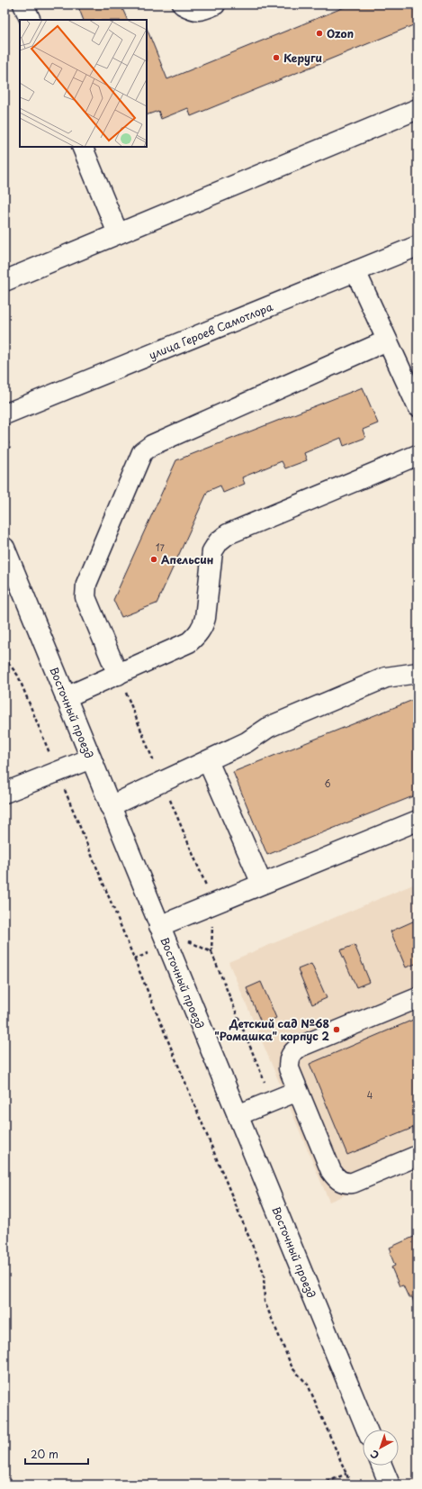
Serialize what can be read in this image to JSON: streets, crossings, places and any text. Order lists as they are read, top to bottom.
{
  "streets": {
    "street": ["улица Героев Самотлора", "Восточный проезд"]
  },
  "places": [
    "Ozon",
    "Керуги",
    "Апельсин",
    "Детский сад №68 \"Ромашка\" корпус 2"
  ],
  "house_numbers": ["17", "6", "4"],
  "scale_bar": "20 m",
  "north": "bottom left"
}
